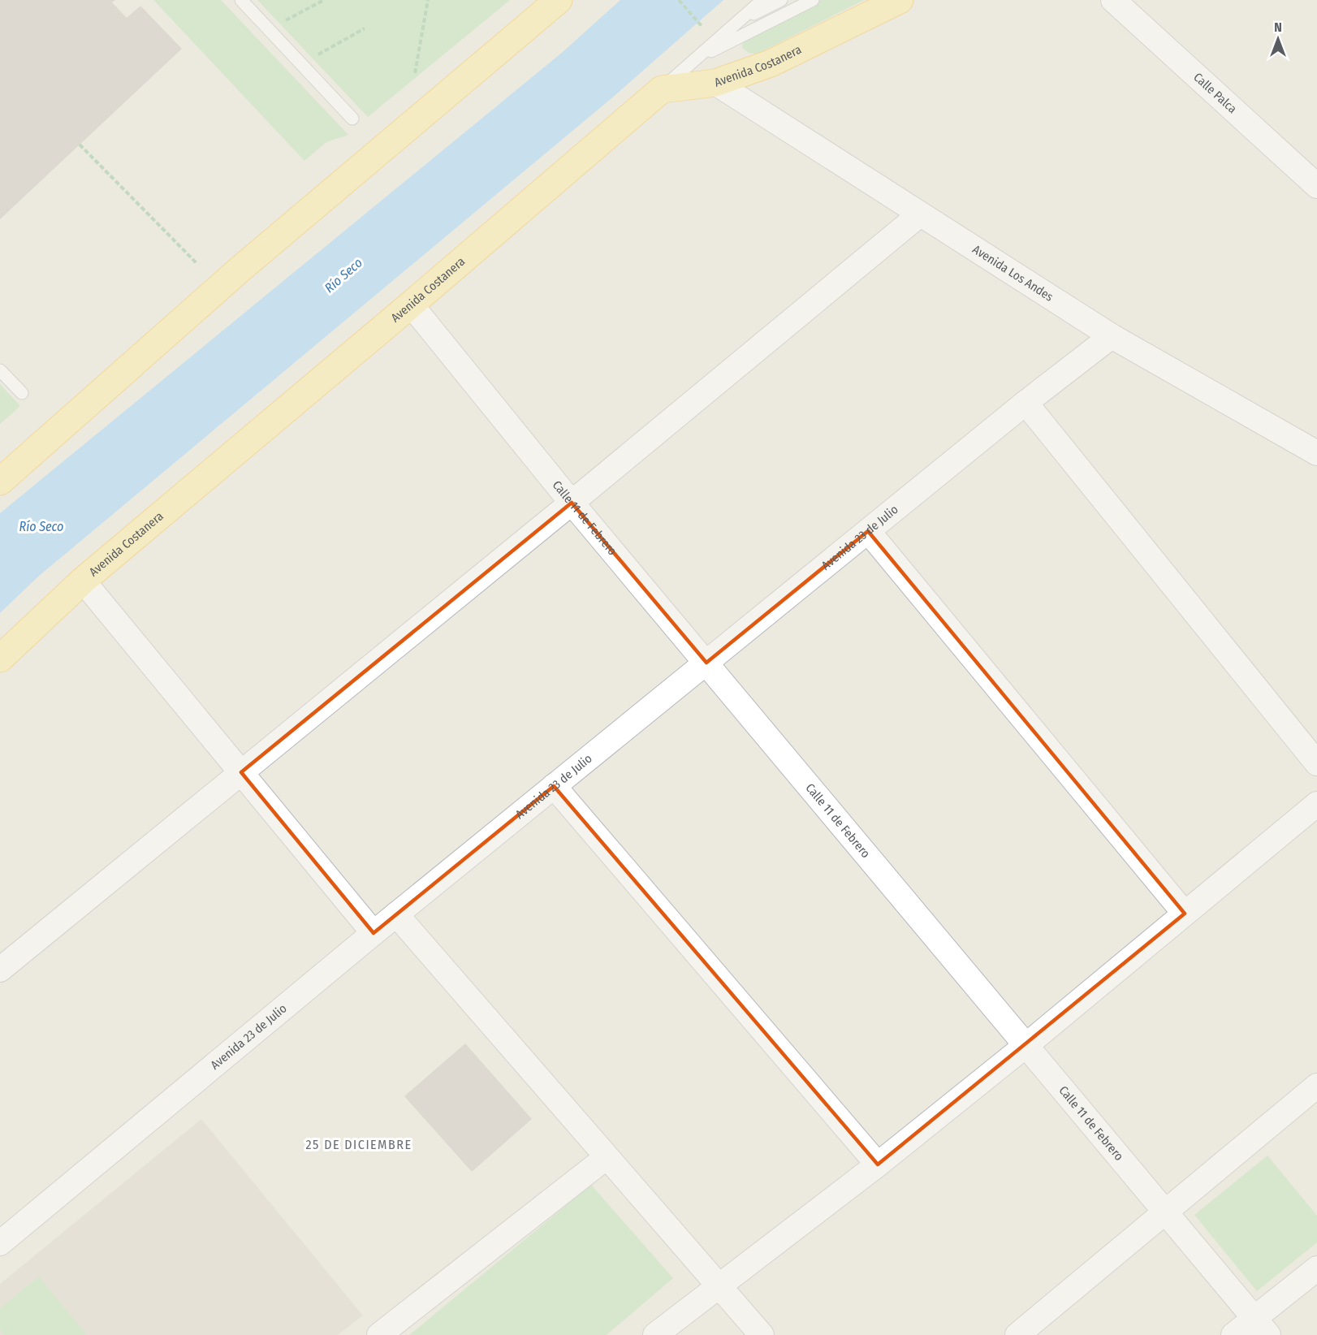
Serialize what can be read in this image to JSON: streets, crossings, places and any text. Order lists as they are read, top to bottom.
{
  "streets": {
    "main road": ["Avenida Costanera"],
    "street": [
      "Calle Palca",
      "Avenida Los Andes",
      "Calle 11 de Febrero",
      "Avenida 23 de Julio"
    ]
  },
  "crossings": [
    ["Avenida Costanera", "Avenida Los Andes"],
    ["Avenida Costanera", "Calle 11 de Febrero"],
    ["Avenida Los Andes", "Avenida 23 de Julio"],
    ["Calle 11 de Febrero", "Avenida 23 de Julio"]
  ],
  "districts": ["25 DE DICIEMBRE"],
  "water": ["Río Seco"],
  "north": "top"
}
